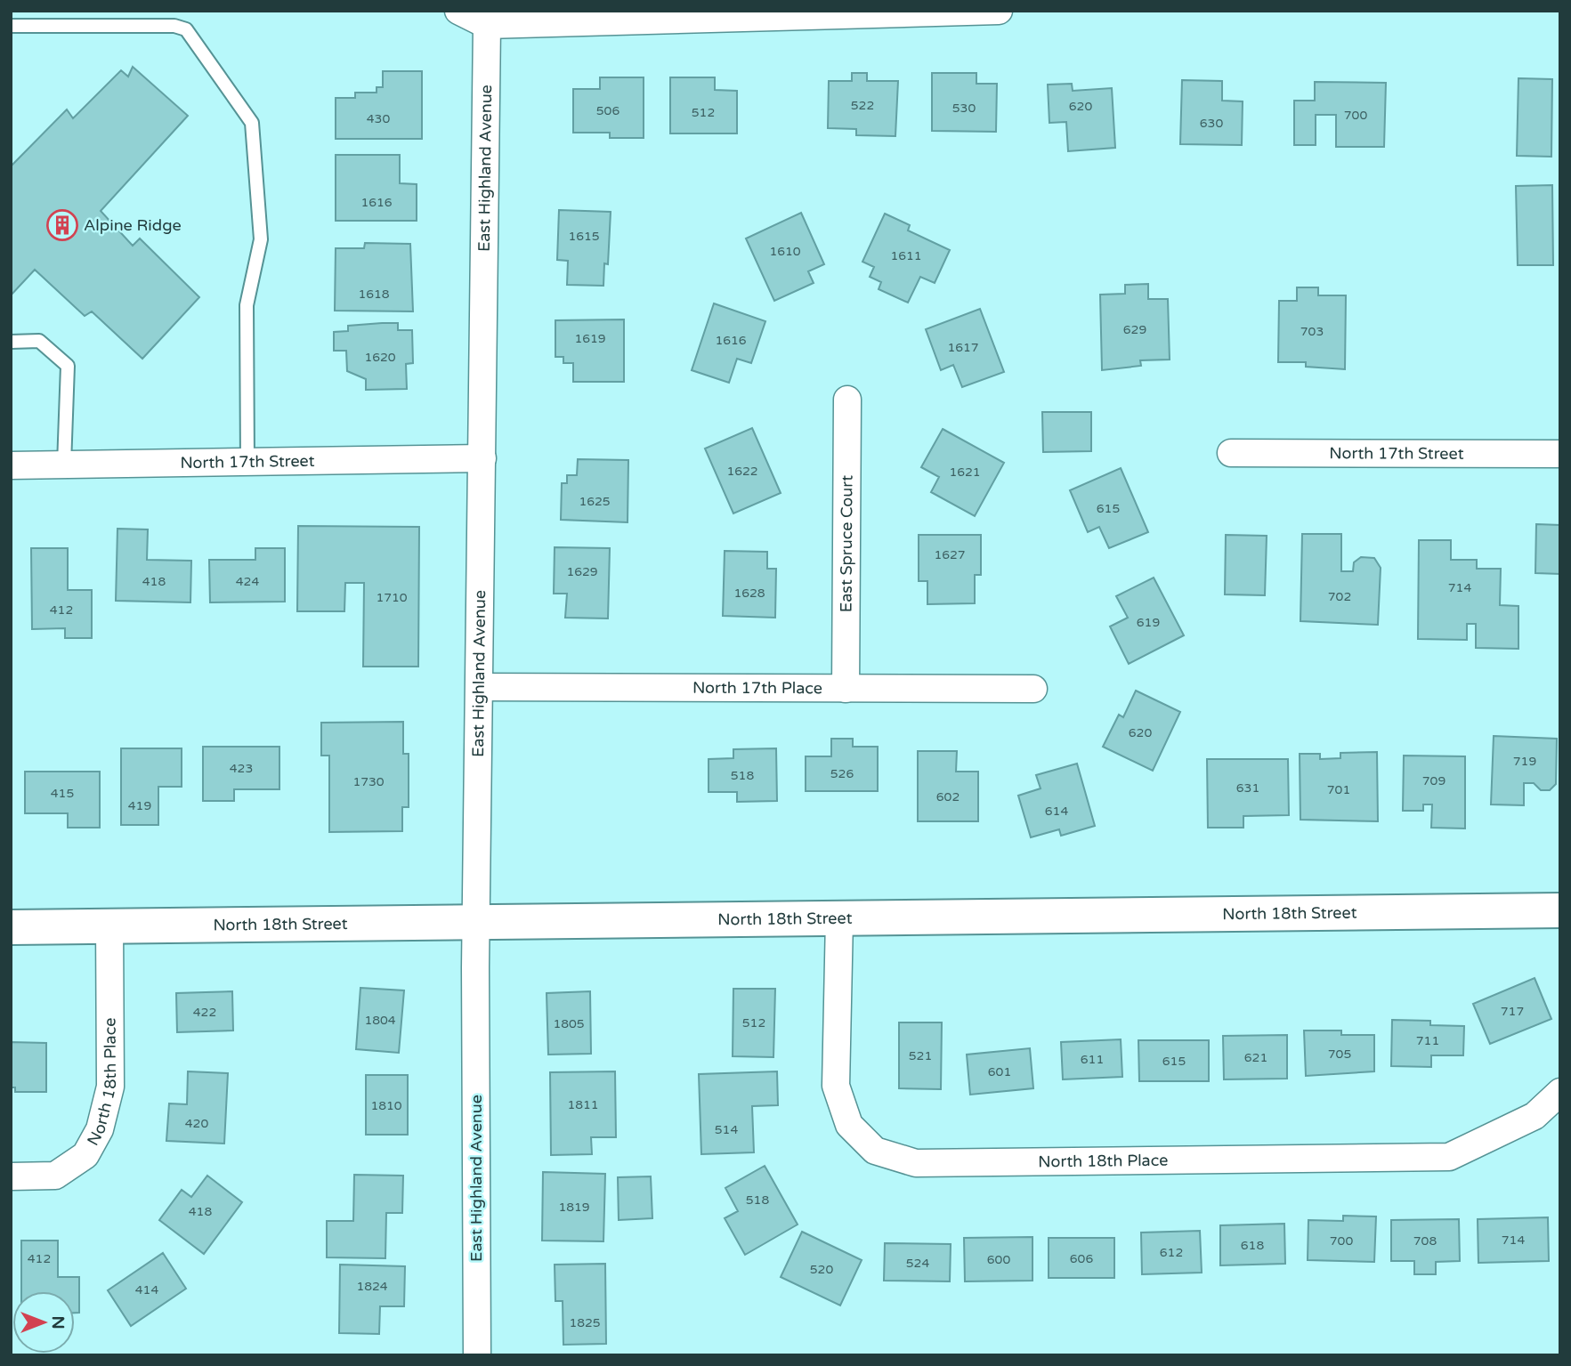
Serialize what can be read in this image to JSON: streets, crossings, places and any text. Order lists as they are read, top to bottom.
{
  "streets": {
    "street": [
      "East Highland Avenue",
      "North 17th Street",
      "East Spruce Court",
      "North 17th Place",
      "North 18th Street",
      "North 18th Place"
    ]
  },
  "crossings": [
    ["East Highland Avenue", "North 17th Street"],
    ["East Highland Avenue", "North 17th Place"],
    ["East Highland Avenue", "North 18th Street"],
    ["East Spruce Court", "North 17th Place"],
    ["North 18th Street", "North 18th Place"]
  ],
  "places": {
    "building": ["Alpine Ridge"]
  },
  "house_numbers": [
    "522",
    "620",
    "530",
    "506",
    "512",
    "700",
    "430",
    "630",
    "1616",
    "1615",
    "1610",
    "1611",
    "1618",
    "629",
    "703",
    "1619",
    "1616",
    "1617",
    "1620",
    "1622",
    "1621",
    "1625",
    "615",
    "1627",
    "1629",
    "418",
    "424",
    "714",
    "1628",
    "702",
    "1710",
    "412",
    "619",
    "620",
    "719",
    "423",
    "526",
    "518",
    "709",
    "1730",
    "631",
    "701",
    "415",
    "602",
    "419",
    "614",
    "717",
    "422",
    "1804",
    "512",
    "1805",
    "711",
    "705",
    "521",
    "621",
    "611",
    "615",
    "601",
    "1811",
    "1810",
    "420",
    "514",
    "518",
    "1819",
    "418",
    "714",
    "700",
    "708",
    "618",
    "612",
    "412",
    "606",
    "600",
    "524",
    "520",
    "1824",
    "414",
    "1825"
  ],
  "north": "right"
}
